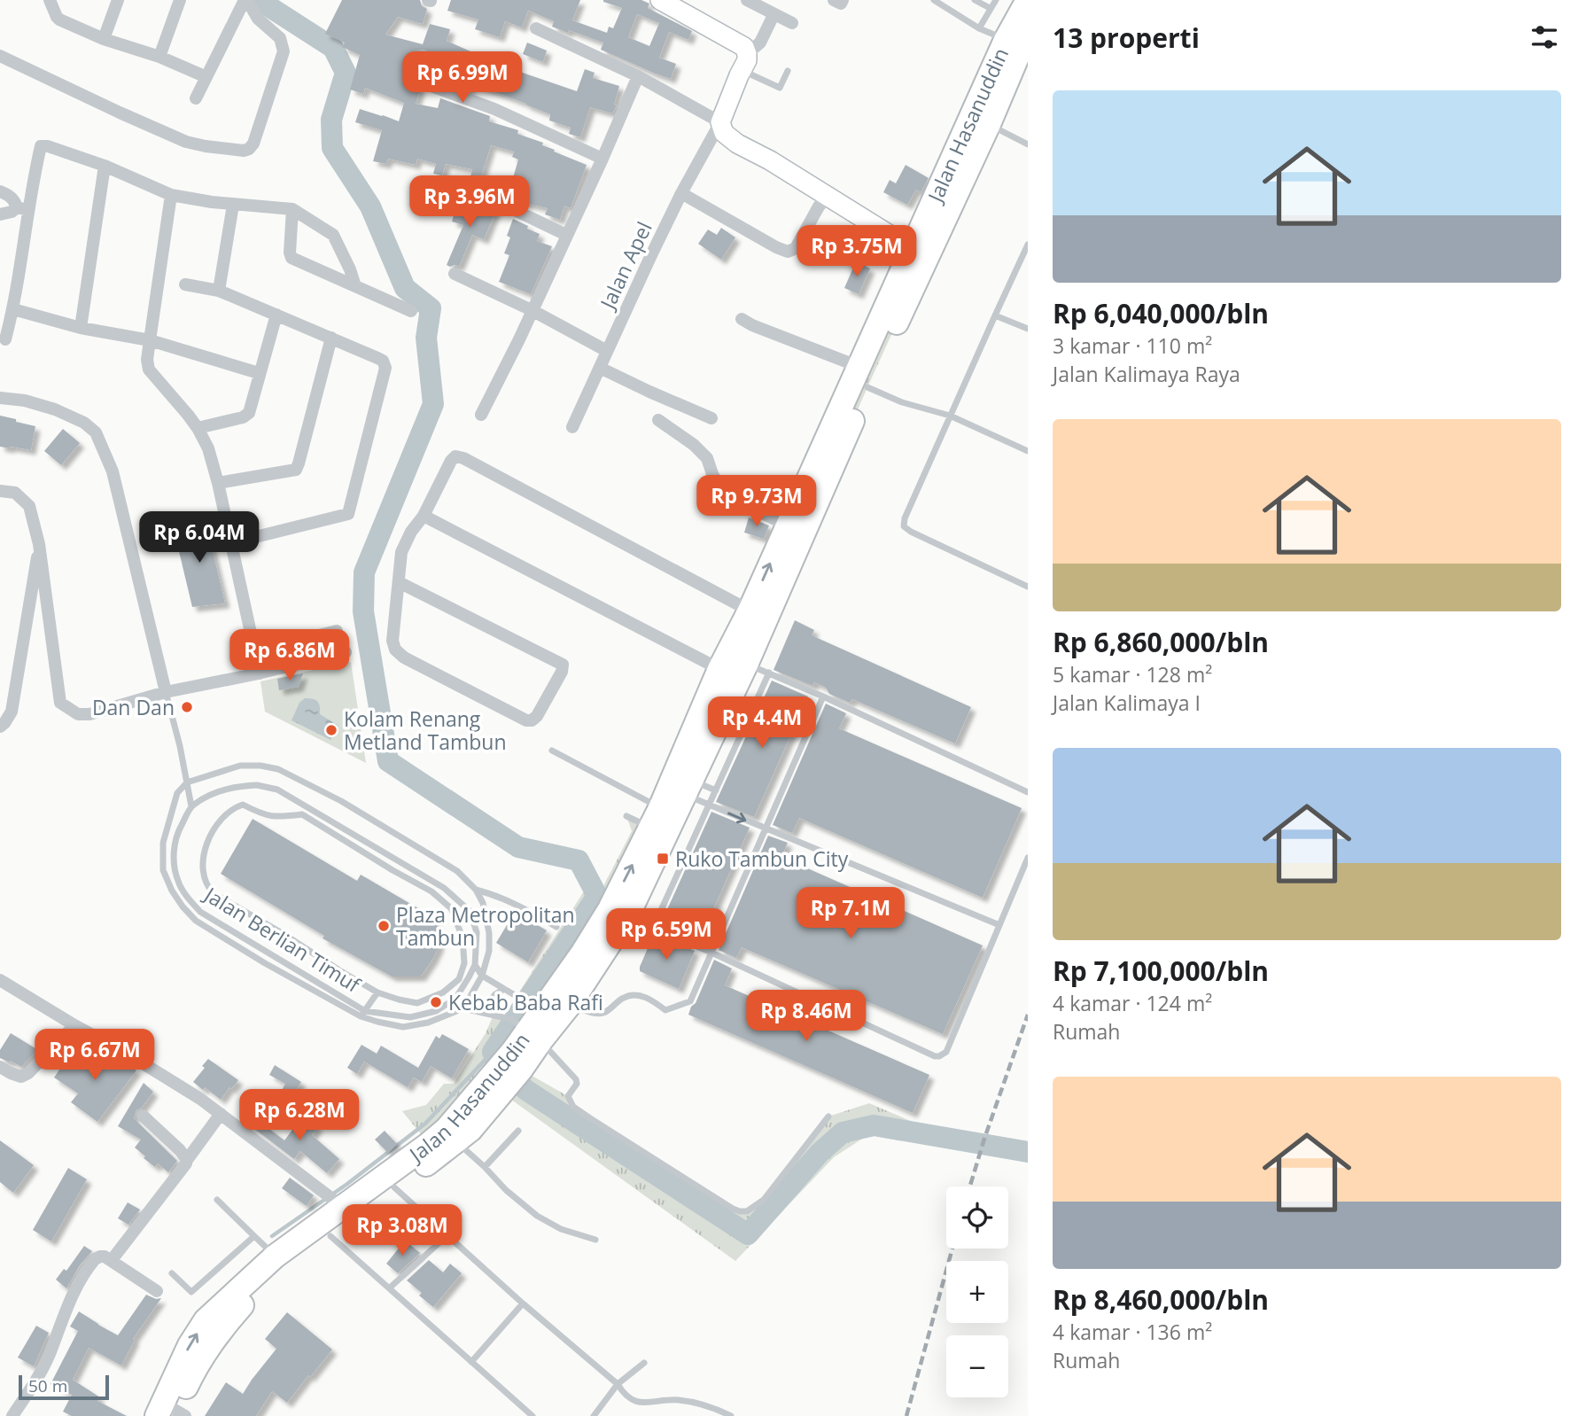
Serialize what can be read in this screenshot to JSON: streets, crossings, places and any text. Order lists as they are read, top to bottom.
{
  "streets": {
    "highway": ["Jalan Hasanuddin"],
    "street": ["Jalan Apel"],
    "lane": ["Jalan Berlian Timuf"]
  },
  "places": {
    "other": [
      "Dan Dan",
      "Kolam Renang Metland Tambun",
      "Plaza Metropolitan Tambun",
      "Kebab Baba Rafi"
    ],
    "transit": ["Ruko Tambun City"]
  },
  "scale_bar": "50 m",
  "page": {
    "heading": "13 properti",
    "price": [
      "Rp 6.99M",
      "Rp 3.96M",
      "Rp 3.75M",
      "Rp 9.73M",
      "Rp 6.04M",
      "Rp 6.86M",
      "Rp 4.4M",
      "Rp 7.1M",
      "Rp 6.59M",
      "Rp 8.46M",
      "Rp 6.67M",
      "Rp 6.28M",
      "Rp 3.08M"
    ],
    "list": [
      {
        "name": "Rp 6,040,000/bln",
        "note": "3 kamar · 110 m² · Jalan Kalimaya Raya"
      },
      {
        "name": "Rp 6,860,000/bln",
        "note": "5 kamar · 128 m² · Jalan Kalimaya I"
      },
      {
        "name": "Rp 7,100,000/bln",
        "note": "4 kamar · 124 m² · Rumah"
      },
      {
        "name": "Rp 8,460,000/bln",
        "note": "4 kamar · 136 m² · Rumah"
      }
    ],
    "map_buttons": ["+", "−"],
    "scale": "50 m"
  }
}
